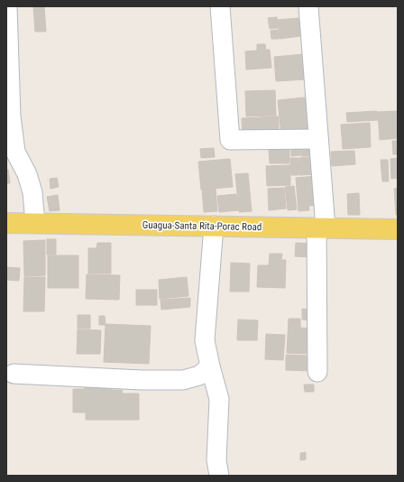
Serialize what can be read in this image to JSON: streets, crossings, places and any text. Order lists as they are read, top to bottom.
{
  "streets": {
    "main road": ["Guagua-Santa Rita-Porac Road"]
  }
}
